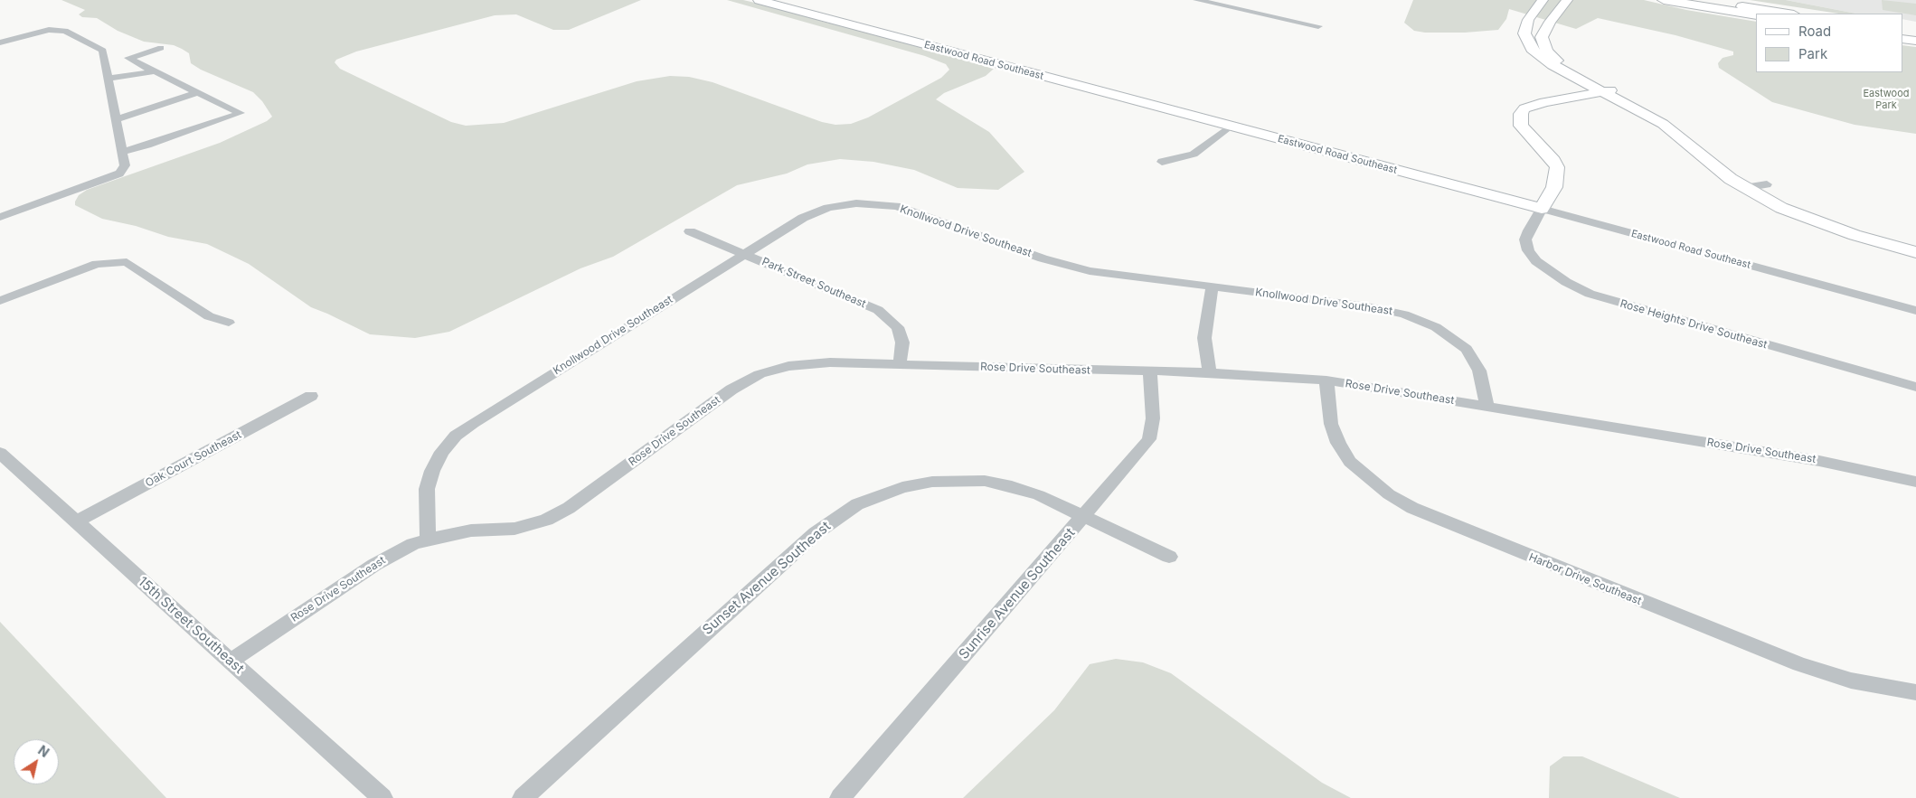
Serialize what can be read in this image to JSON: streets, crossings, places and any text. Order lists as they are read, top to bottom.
{
  "streets": {
    "street": [
      "Eastwood Road Southeast",
      "Knollwood Drive Southeast",
      "Park Street Southeast",
      "Rose Heights Drive Southeast",
      "Rose Drive Southeast",
      "Oak Court Southeast",
      "Sunset Avenue Southeast",
      "Harbor Drive Southeast",
      "Sunrise Avenue Southeast",
      "15th Street Southeast"
    ]
  },
  "crossings": [
    ["Eastwood Road Southeast", "Rose Heights Drive Southeast"],
    ["Knollwood Drive Southeast", "Park Street Southeast"],
    ["Knollwood Drive Southeast", "Rose Drive Southeast"],
    ["Park Street Southeast", "Rose Drive Southeast"],
    ["Rose Drive Southeast", "Harbor Drive Southeast"],
    ["Rose Drive Southeast", "Sunrise Avenue Southeast"],
    ["Rose Drive Southeast", "15th Street Southeast"],
    ["Oak Court Southeast", "15th Street Southeast"],
    ["Sunset Avenue Southeast", "Sunrise Avenue Southeast"]
  ],
  "parks": ["Eastwood Park"],
  "legend": ["Road", "Park"],
  "north": "top right"
}
